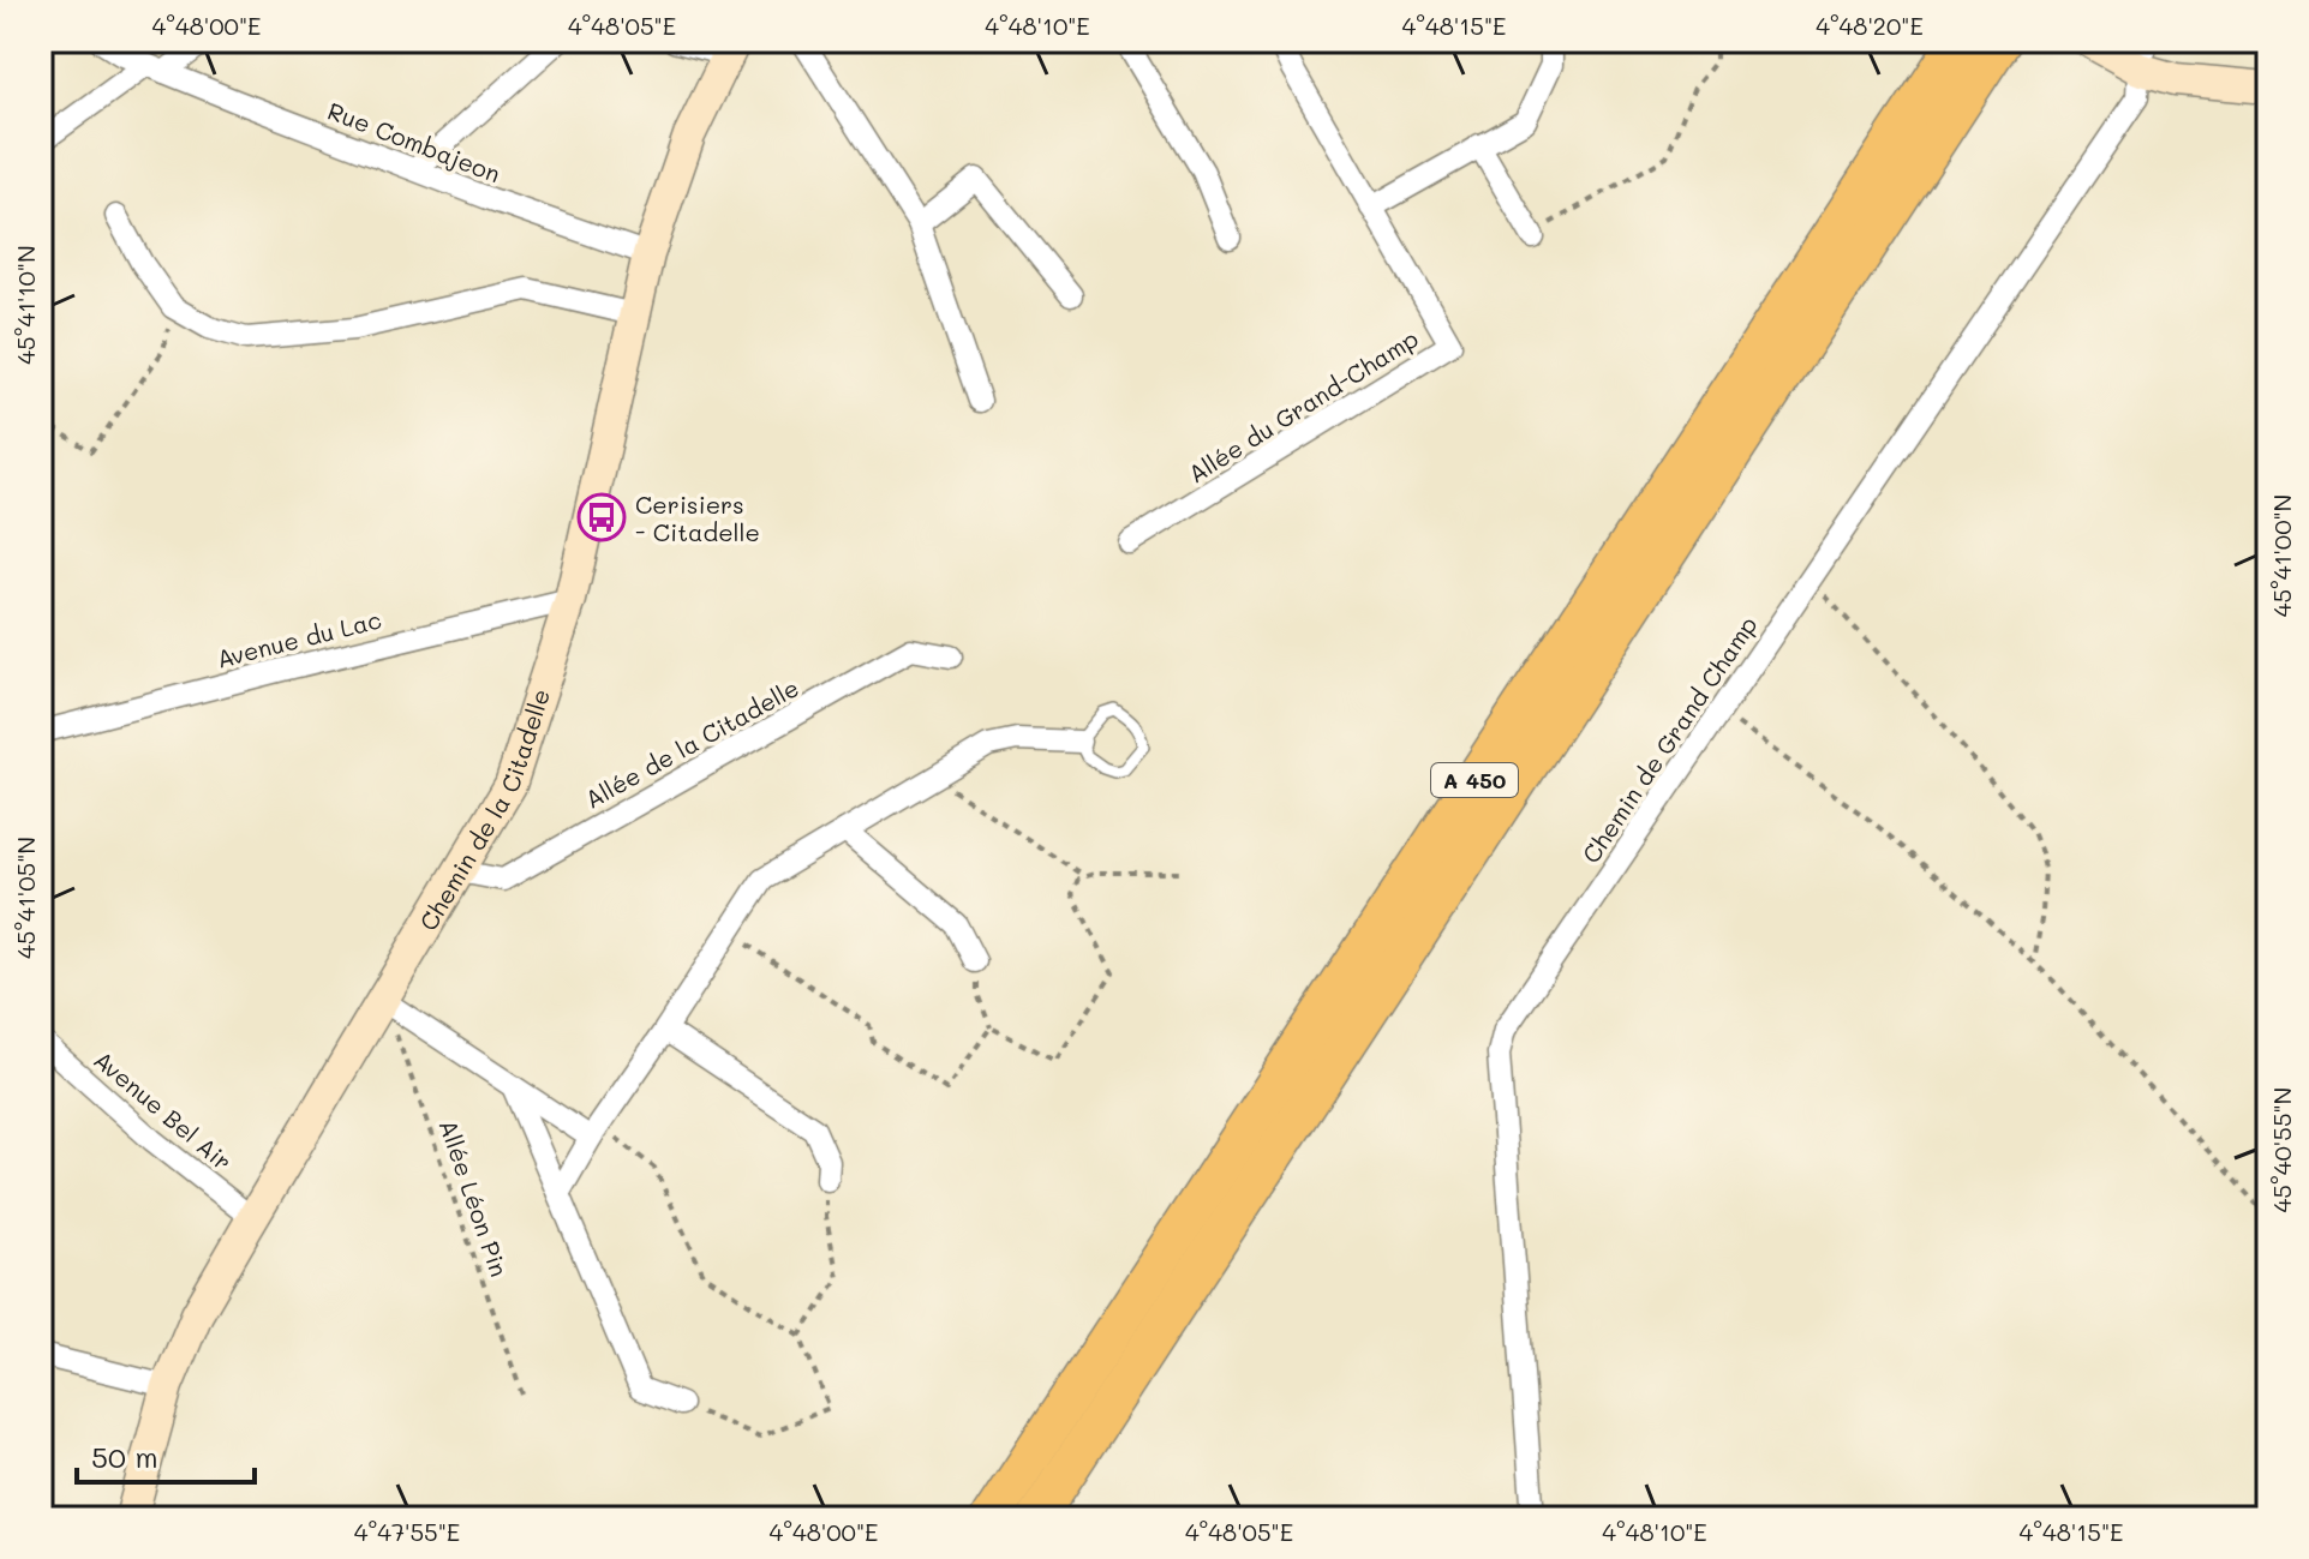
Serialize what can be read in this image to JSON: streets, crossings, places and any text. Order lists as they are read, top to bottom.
{
  "streets": {
    "highway": ["A 450"],
    "street": [
      "Rue Combajeon",
      "Allée du Grand-Champ",
      "Avenue du Lac",
      "Chemin de Grand Champ",
      "Allée de la Citadelle",
      "Chemin de la Citadelle",
      "Avenue Bel Air"
    ],
    "path": ["Allée Léon Pin"]
  },
  "crossings": [
    ["Rue Combajeon", "Chemin de la Citadelle"],
    ["Avenue du Lac", "Chemin de la Citadelle"],
    ["Allée de la Citadelle", "Chemin de la Citadelle"],
    ["Chemin de la Citadelle", "Avenue Bel Air"],
    ["Chemin de la Citadelle", "Allée Léon Pin"]
  ],
  "places": {
    "bus stop": ["Cerisiers - Citadelle"]
  },
  "scale_bar": "50 m",
  "coordinates": [
    "4°48'00\"E",
    "4°48'05\"E",
    "4°48'10\"E",
    "4°48'15\"E",
    "4°48'20\"E",
    "45°41'10\"N",
    "45°41'00\"N",
    "45°41'05\"N",
    "45°40'55\"N",
    "4°47'55\"E"
  ]
}
